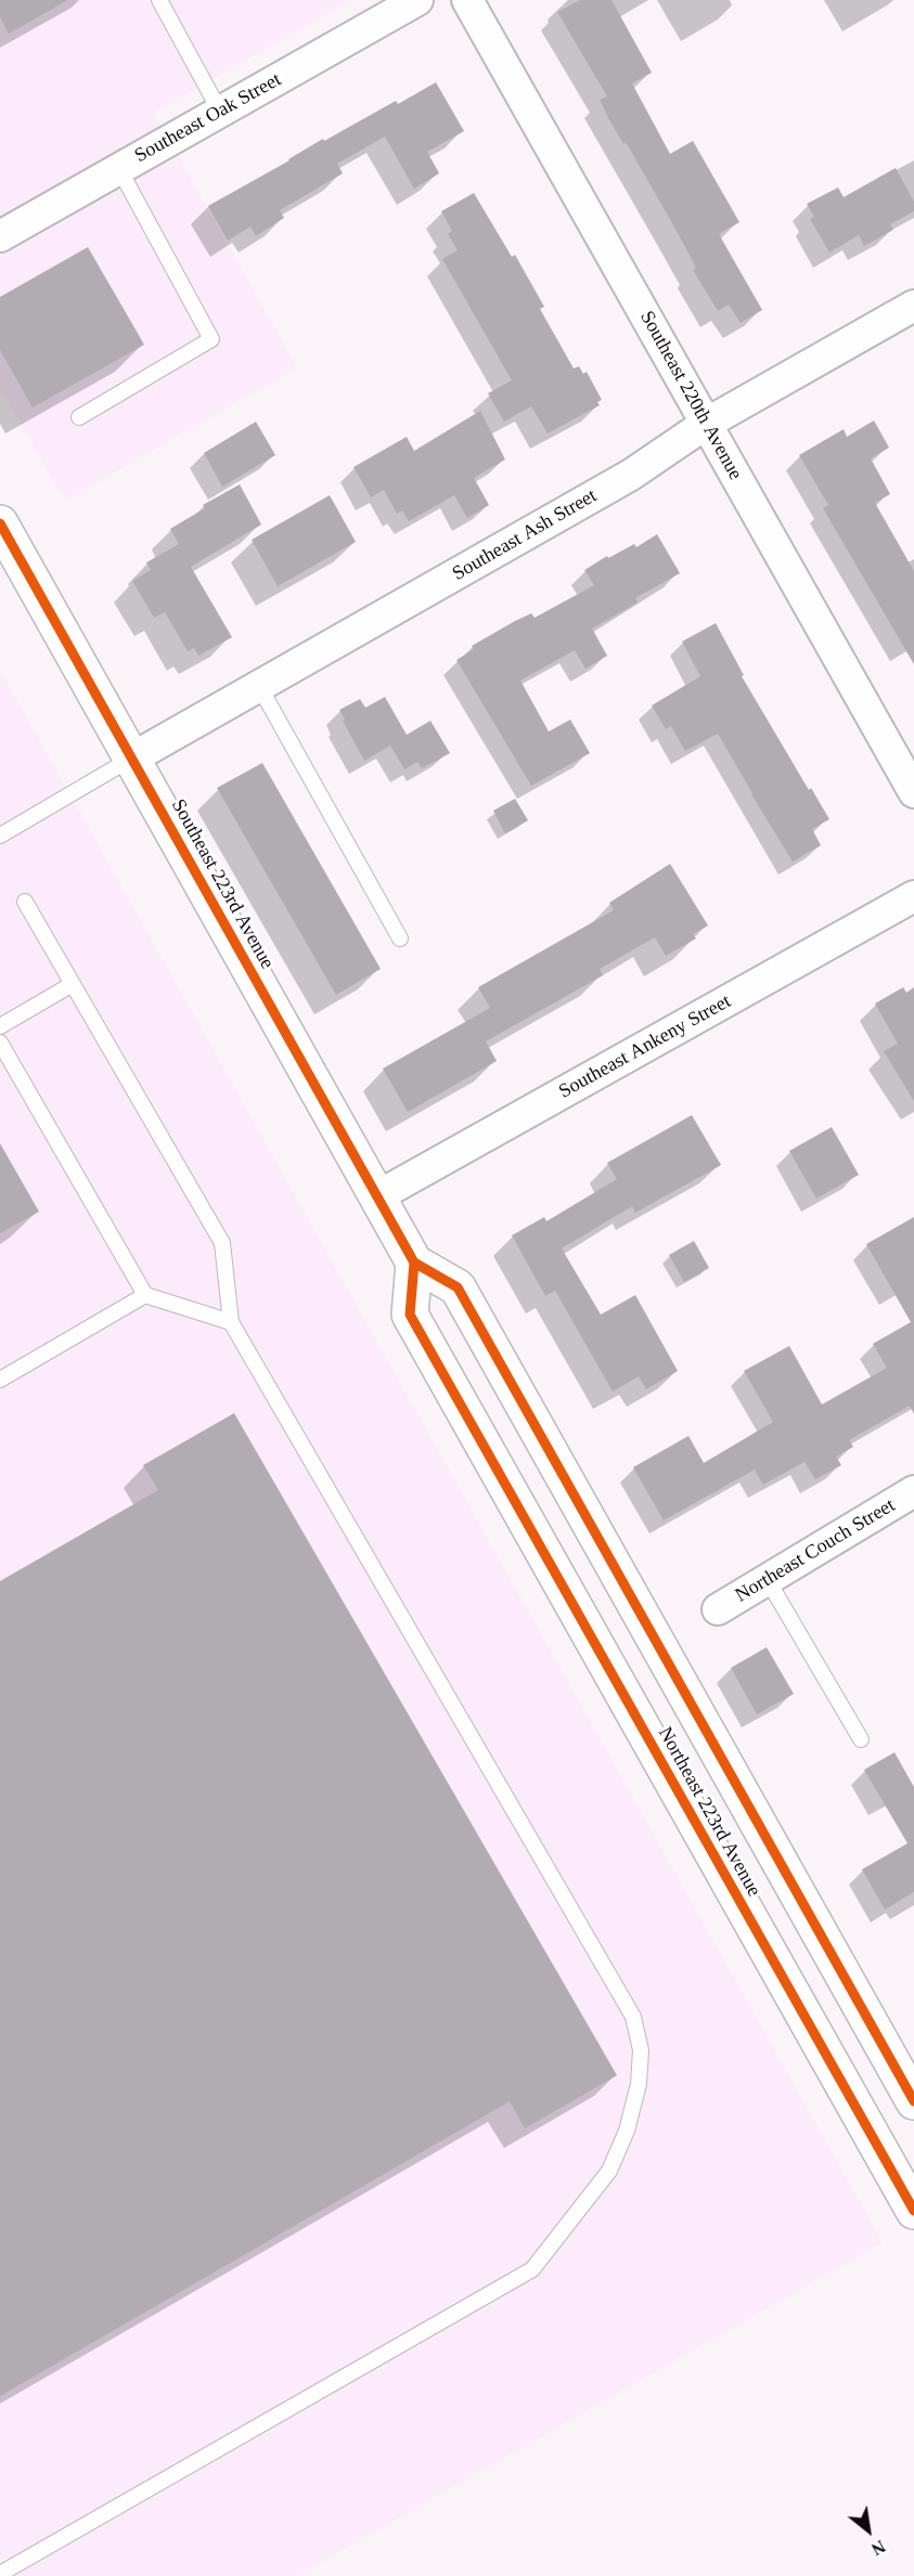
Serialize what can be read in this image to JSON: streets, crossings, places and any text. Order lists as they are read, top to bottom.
{
  "streets": {
    "main road": ["Southeast 223rd Avenue", "Northeast 223rd Avenue"],
    "street": [
      "Southeast Oak Street",
      "Southeast 220th Avenue",
      "Southeast Ash Street",
      "Southeast Ankeny Street",
      "Northeast Couch Street"
    ]
  },
  "crossings": [
    ["Southeast 220th Avenue", "Southeast Ash Street"],
    ["Southeast Ash Street", "Southeast 223rd Avenue"],
    ["Southeast 223rd Avenue", "Southeast Ankeny Street"],
    ["Southeast 223rd Avenue", "Northeast 223rd Avenue"]
  ],
  "north": "bottom right"
}
